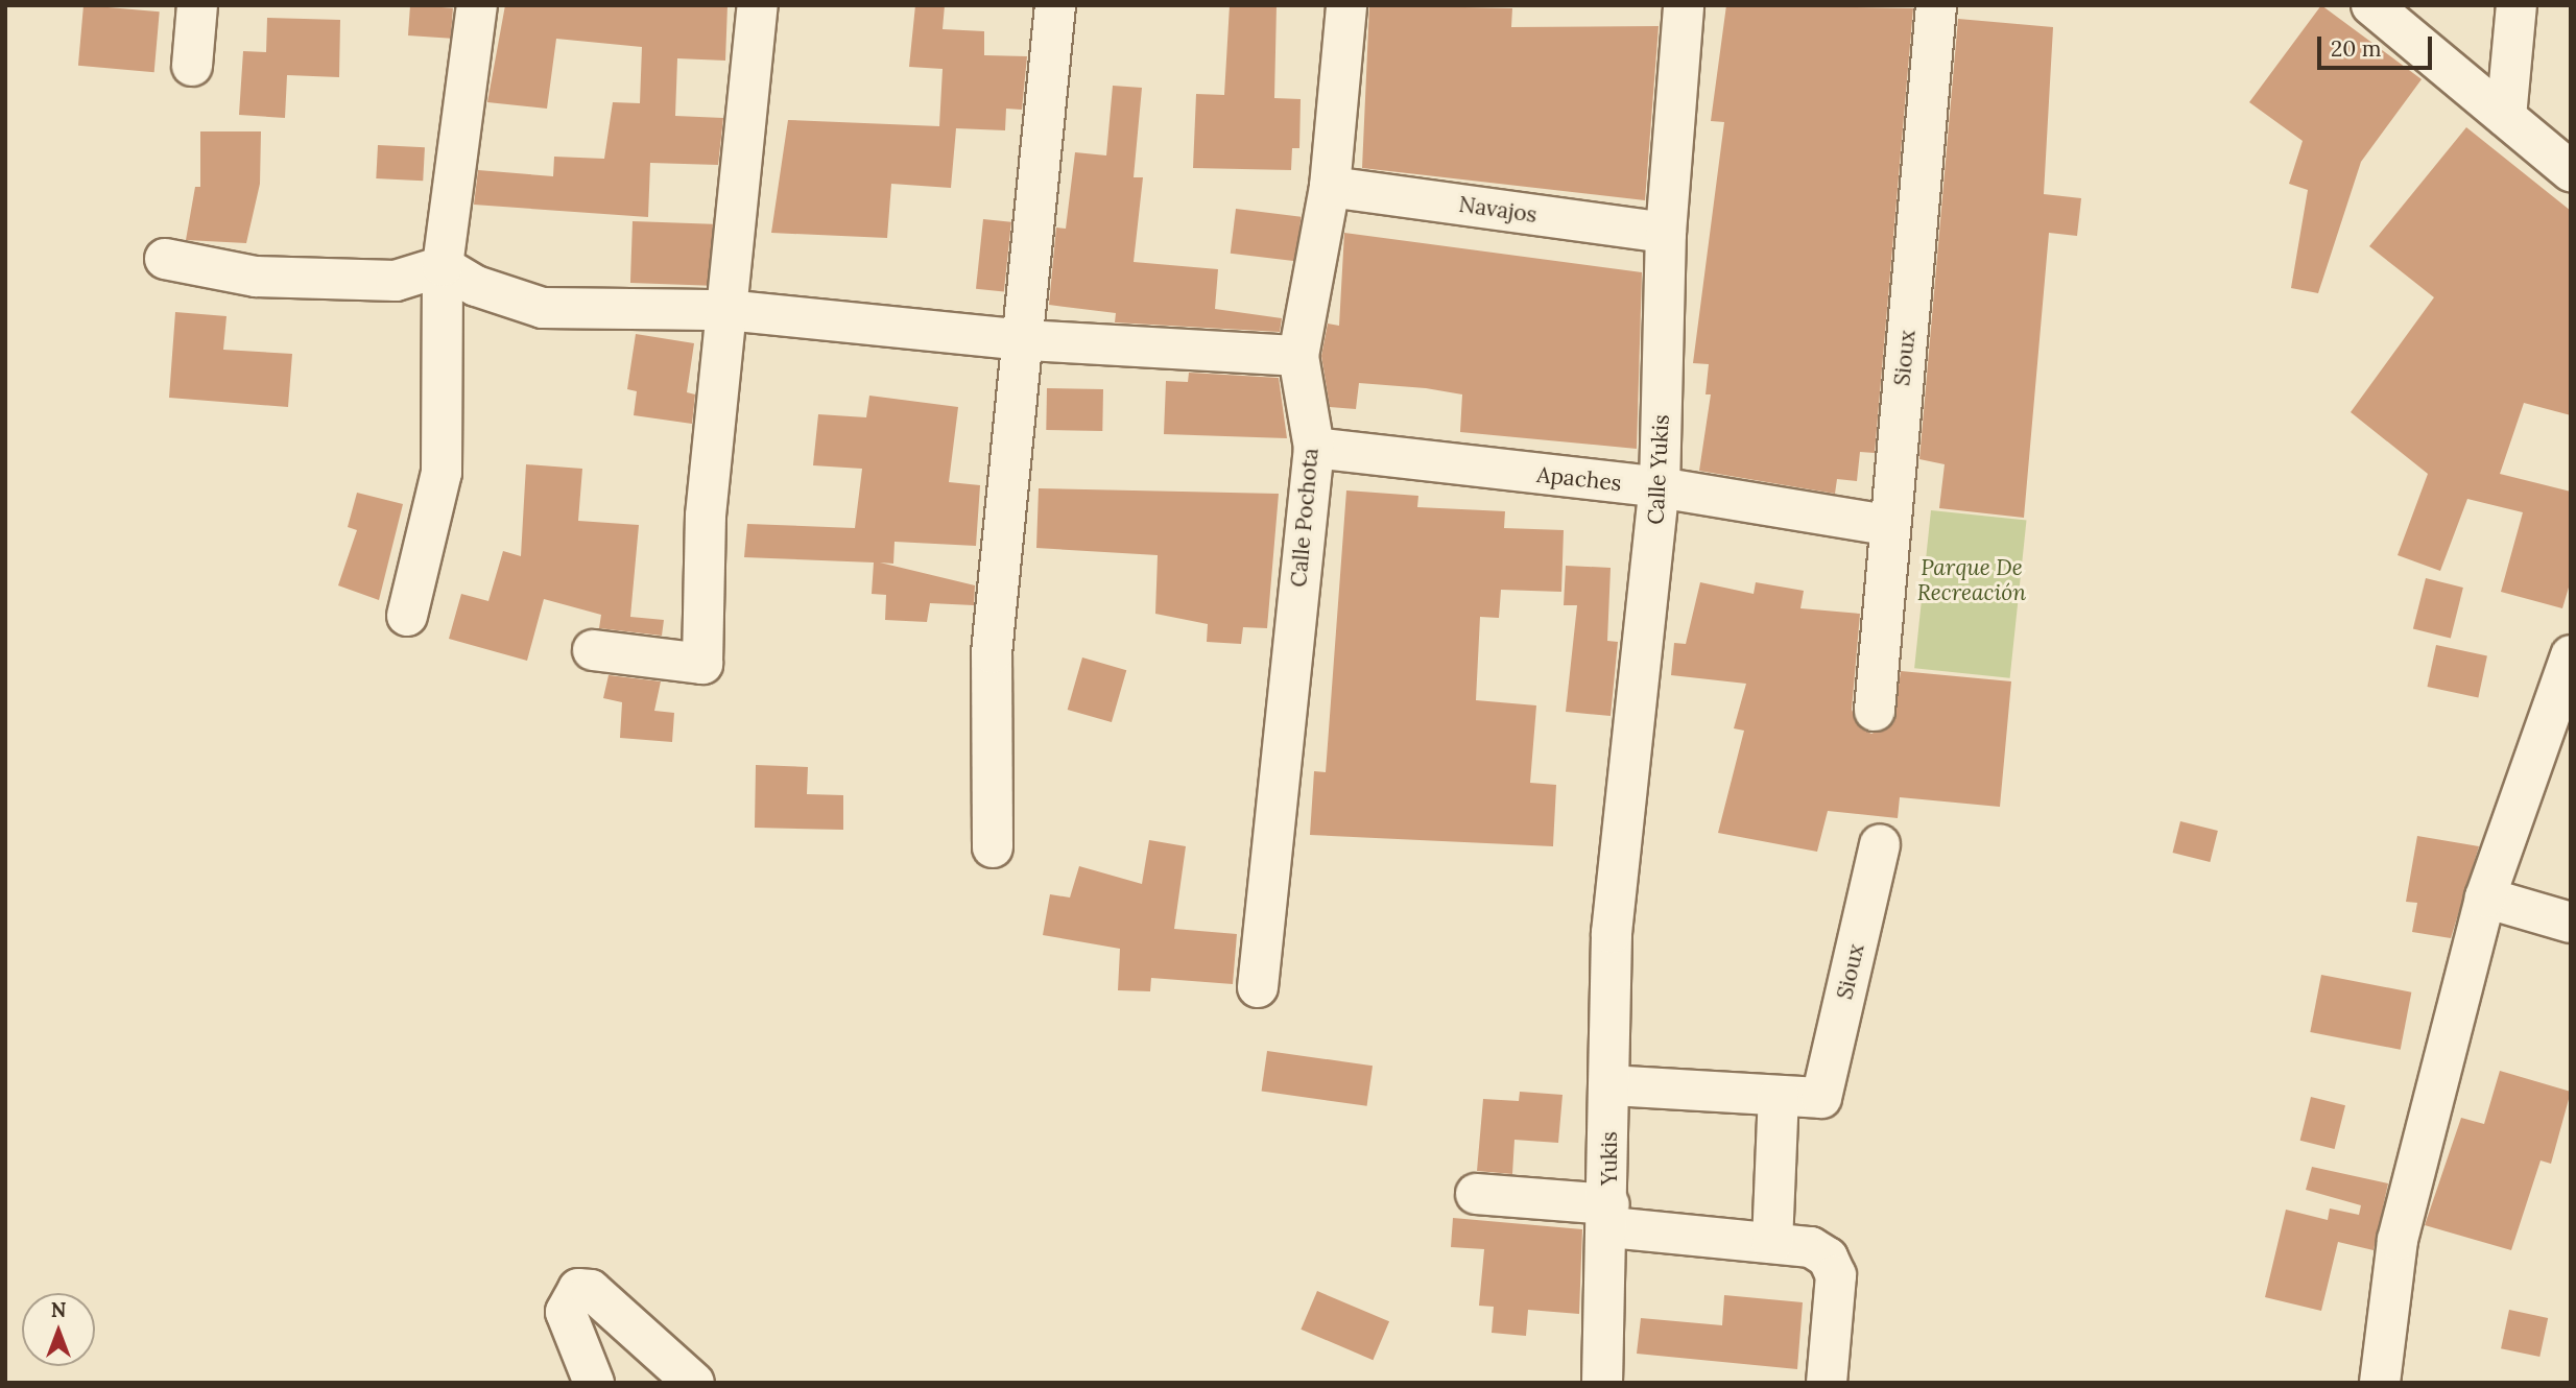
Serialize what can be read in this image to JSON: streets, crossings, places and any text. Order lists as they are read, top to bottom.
{
  "streets": {
    "street": [
      "Navajos",
      "Sioux",
      "Calle Yukis",
      "Apaches",
      "Calle Pochota",
      "Yukis"
    ]
  },
  "crossings": [
    ["Navajos", "Calle Yukis"],
    ["Navajos", "Calle Pochota"],
    ["Sioux", "Apaches"],
    ["Calle Yukis", "Apaches"],
    ["Calle Yukis", "Yukis"],
    ["Apaches", "Calle Pochota"]
  ],
  "parks": ["Parque De Recreación"],
  "scale_bar": "20 m",
  "north": "top"
}
